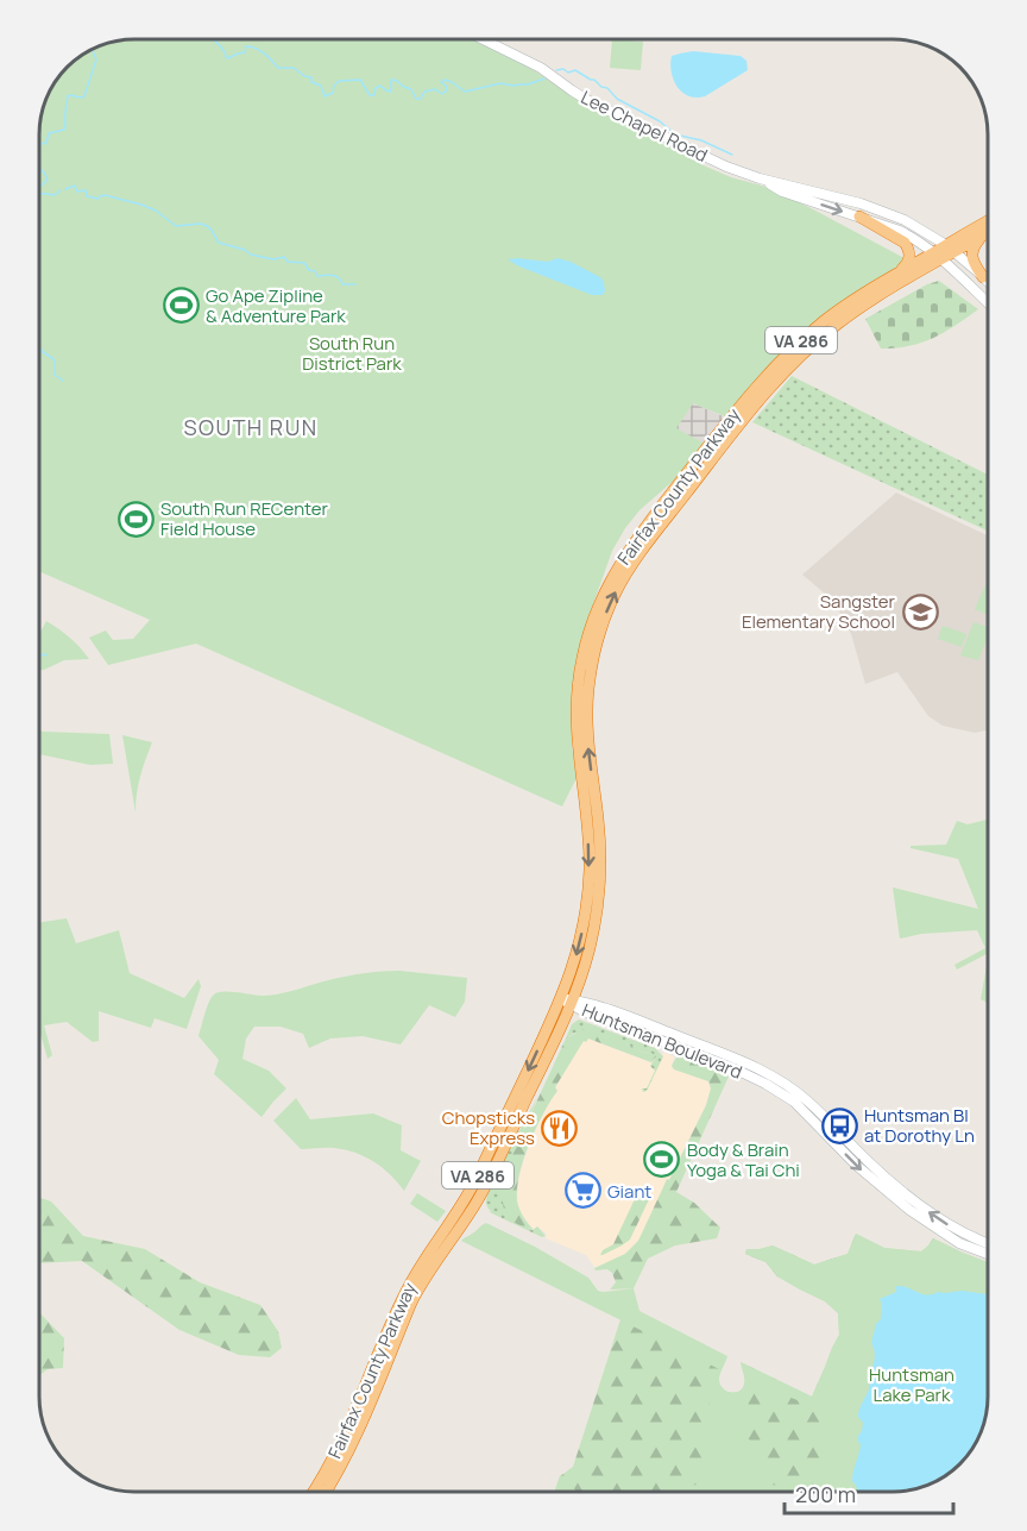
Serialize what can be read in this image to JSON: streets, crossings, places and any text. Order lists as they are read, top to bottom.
{
  "streets": {
    "highway": ["VA 286", "Fairfax County Parkway"],
    "street": ["Lee Chapel Road", "Huntsman Boulevard"]
  },
  "crossings": [
    ["Lee Chapel Road", "Fairfax County Parkway"],
    ["Fairfax County Parkway", "Huntsman Boulevard"]
  ],
  "districts": ["SOUTH RUN"],
  "parks": ["South Run District Park", "Huntsman Lake Park"],
  "places": {
    "sports": ["Go Ape Zipline & Adventure Park", "South Run RECenter Field House", "Body & Brain Yoga & Tai Chi"],
    "school or university": ["Sangster Elementary School"],
    "bus stop": ["Huntsman Bl at Dorothy Ln"],
    "restaurant": ["Chopsticks Express"],
    "supermarket": ["Giant"]
  },
  "scale_bar": "200 m"
}
